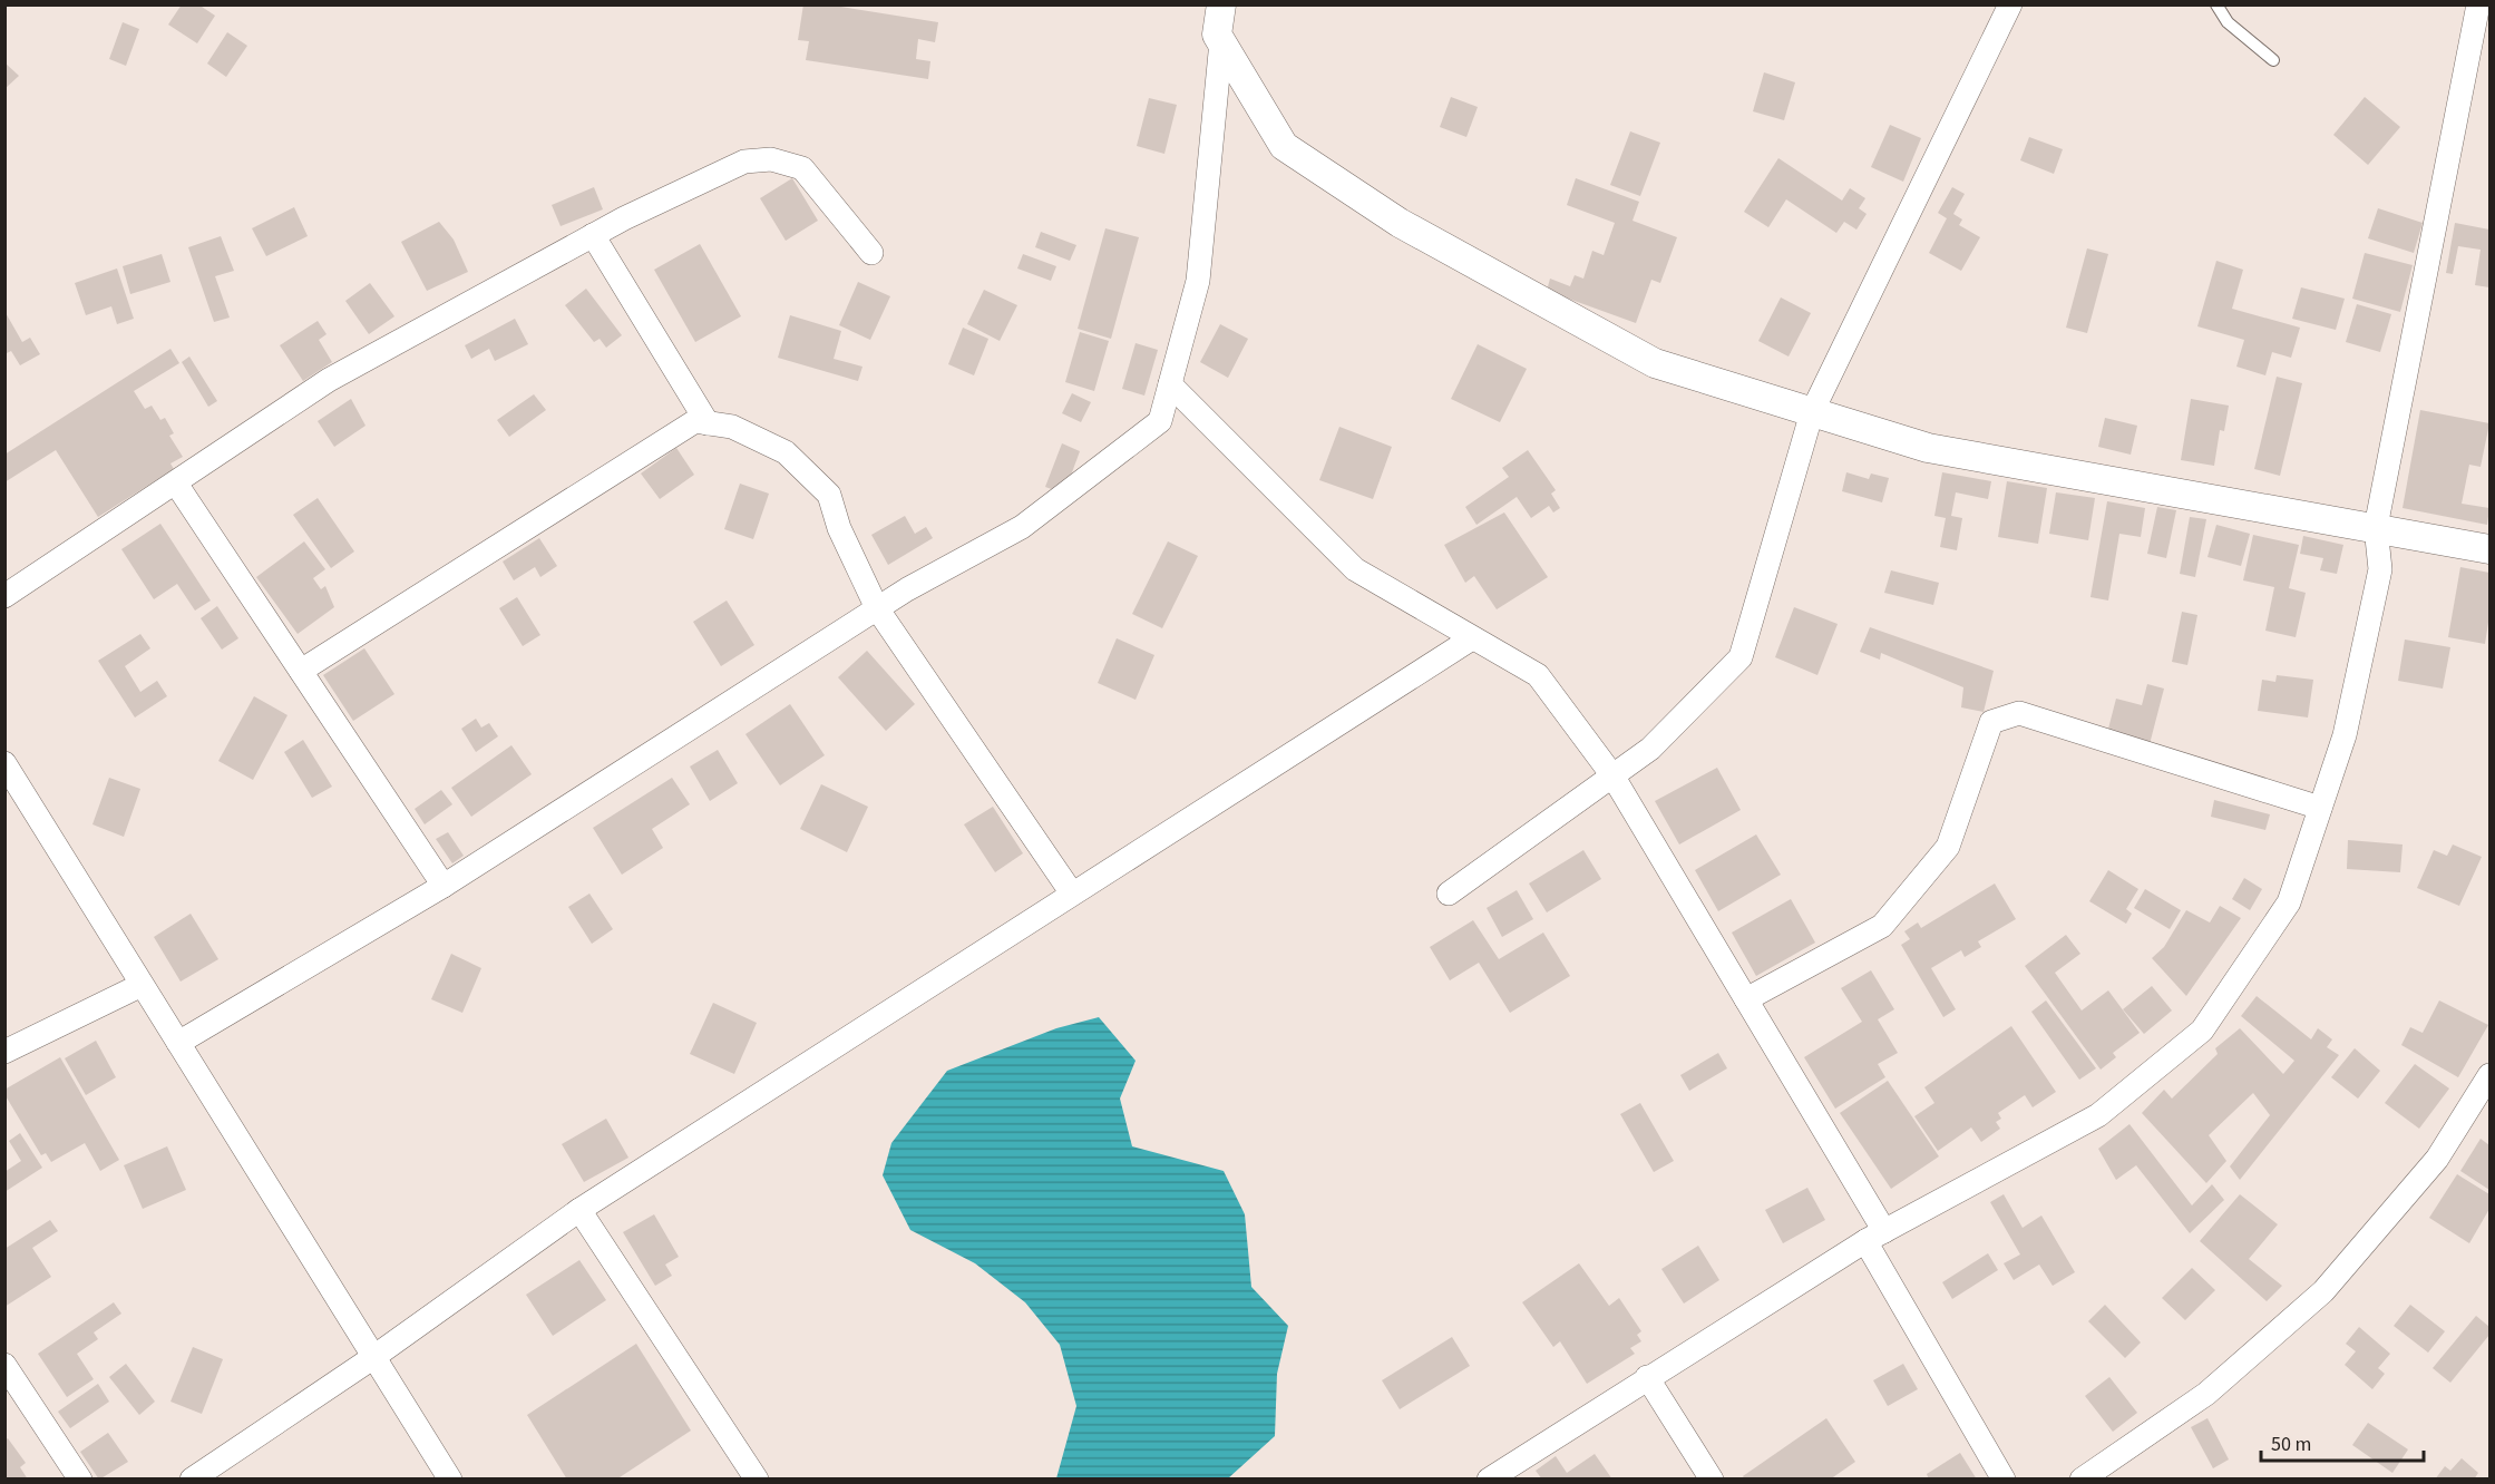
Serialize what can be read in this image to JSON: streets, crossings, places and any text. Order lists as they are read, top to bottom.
{
  "scale_bar": "50 m"
}
